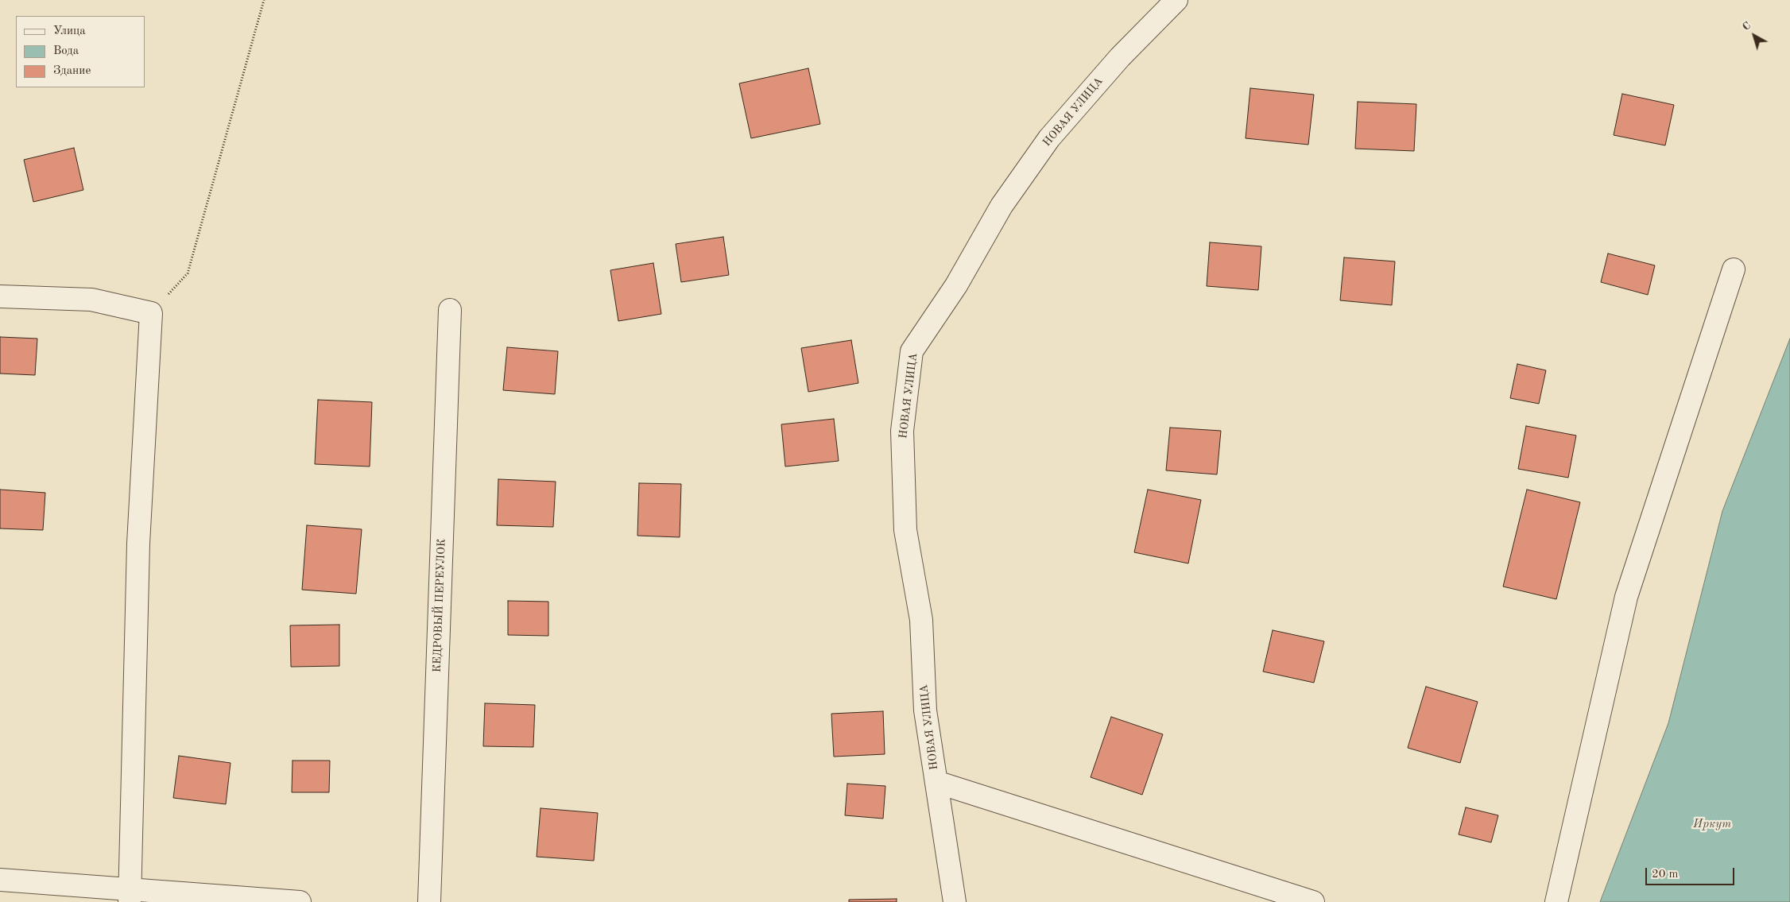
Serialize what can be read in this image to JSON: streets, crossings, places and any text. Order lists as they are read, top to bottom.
{
  "streets": {
    "street": ["НОВАЯ УЛИЦА", "КЕДРОВЫЙ ПЕРЕУЛОК"]
  },
  "water": ["Иркут"],
  "legend": ["Улица", "Вода", "Здание"],
  "scale_bar": "20 m",
  "north": "top left"
}
